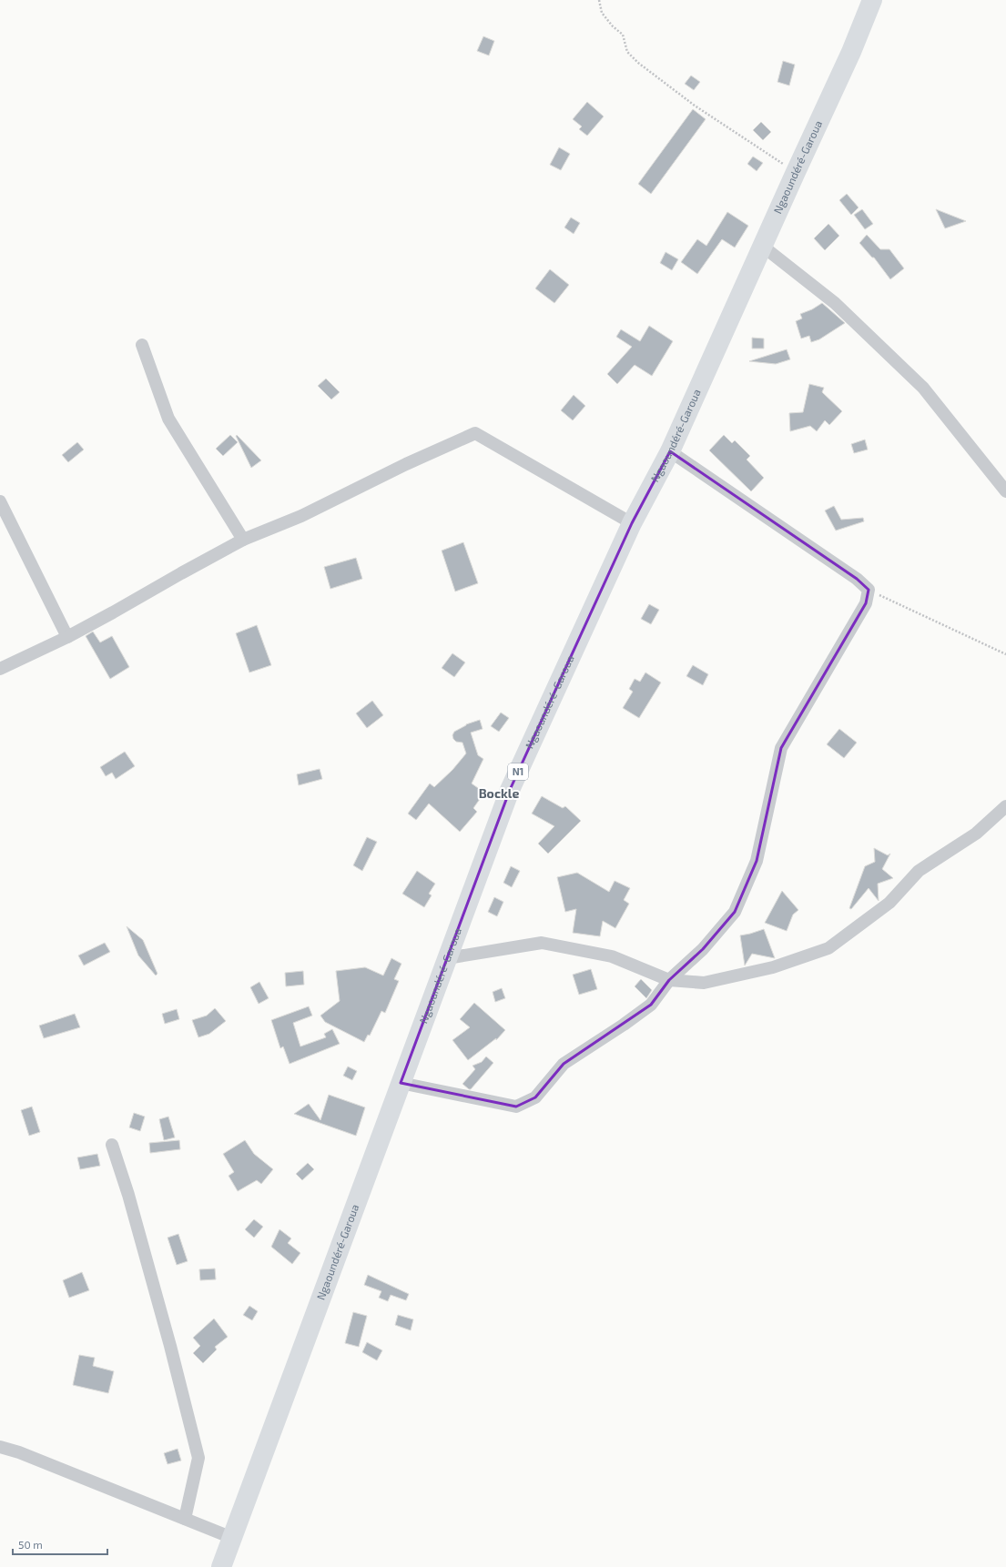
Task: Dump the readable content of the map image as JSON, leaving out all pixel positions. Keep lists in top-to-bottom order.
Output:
{
  "streets": {
    "highway": ["Ngaoundéré-Garoua", "N1"]
  },
  "districts": ["Bockle"],
  "scale_bar": "50 m"
}
